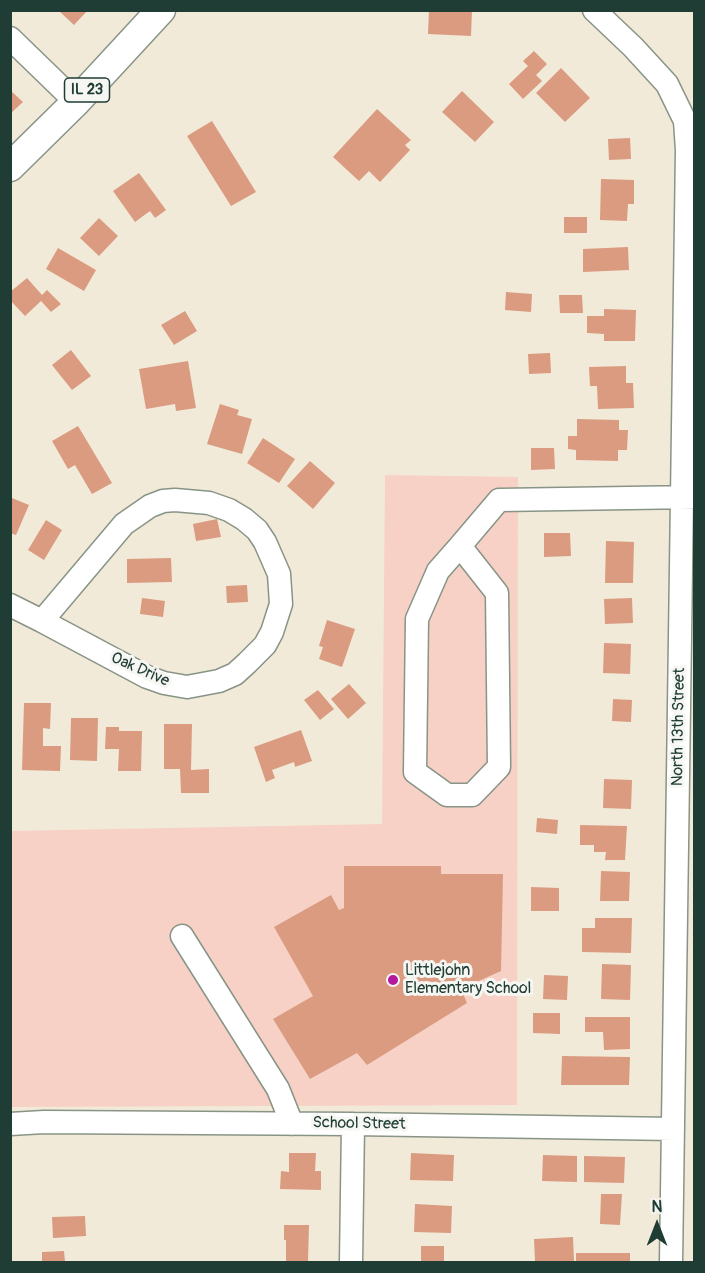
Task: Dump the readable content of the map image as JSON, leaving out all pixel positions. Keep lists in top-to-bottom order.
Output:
{
  "streets": {
    "main road": ["IL 23"],
    "street": ["Oak Drive", "North 13th Street", "School Street"]
  },
  "crossings": [
    ["North 13th Street", "School Street"]
  ],
  "places": ["Littlejohn Elementary School"],
  "north": "top"
}
